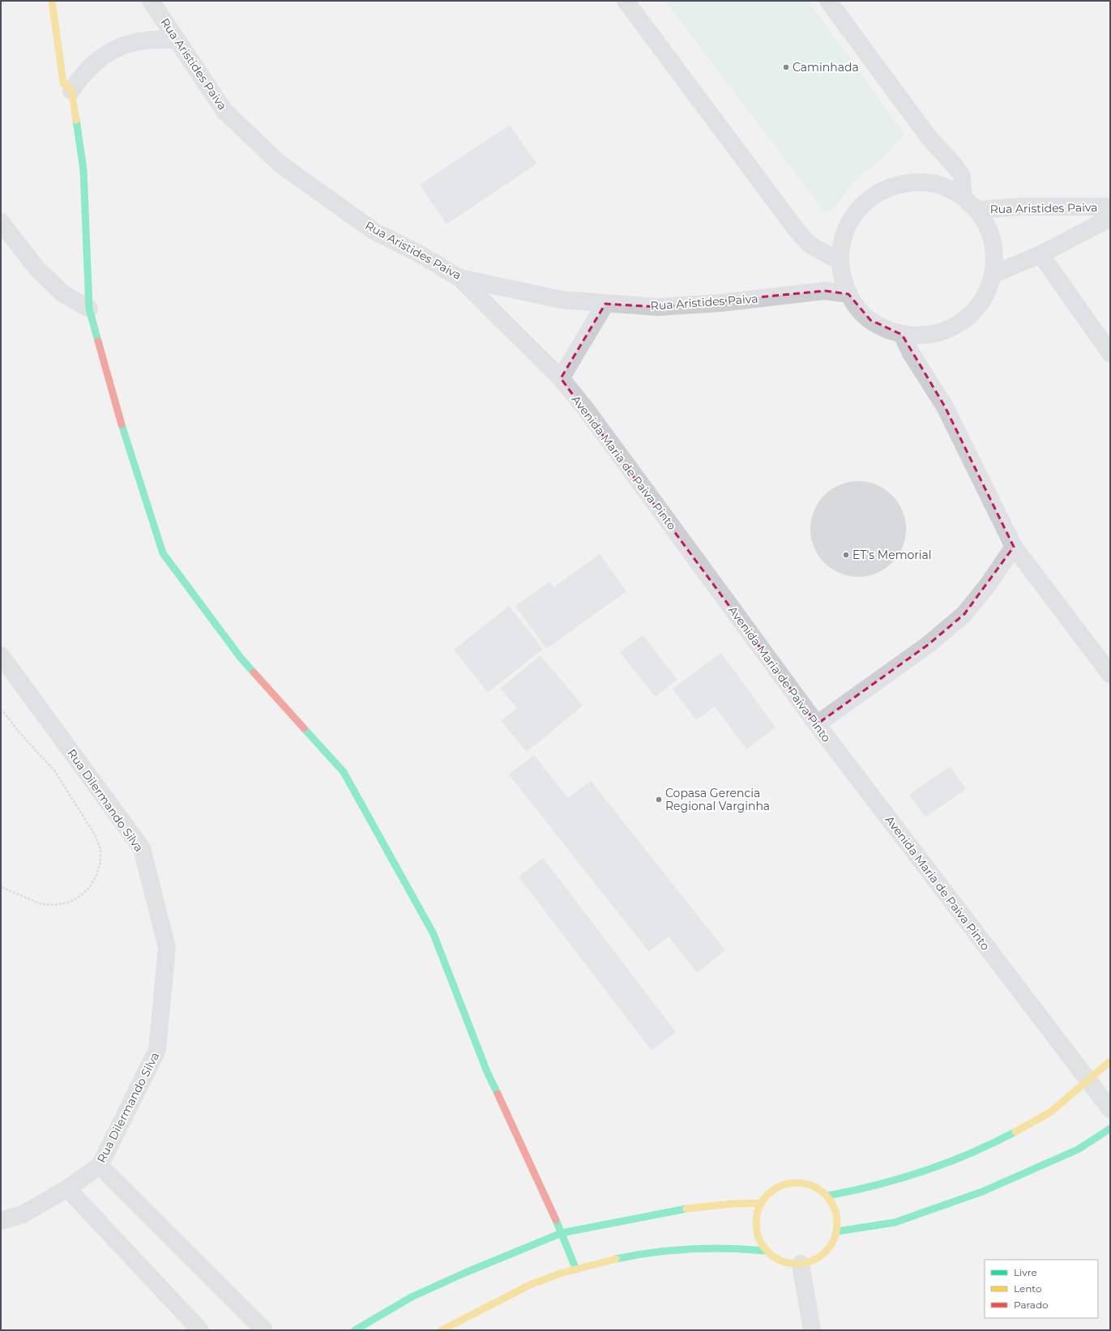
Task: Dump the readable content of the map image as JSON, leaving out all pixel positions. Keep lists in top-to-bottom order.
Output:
{
  "streets": {
    "street": ["Rua Aristides Paiva", "Avenida Maria de Paiva Pinto", "Rua Dilermando Silva"]
  },
  "crossings": [
    ["Rua Aristides Paiva", "Avenida Maria de Paiva Pinto"]
  ],
  "places": ["Caminhada", "ET's Memorial", "Copasa Gerencia Regional Varginha"],
  "legend": ["Livre", "Lento", "Parado"]
}
